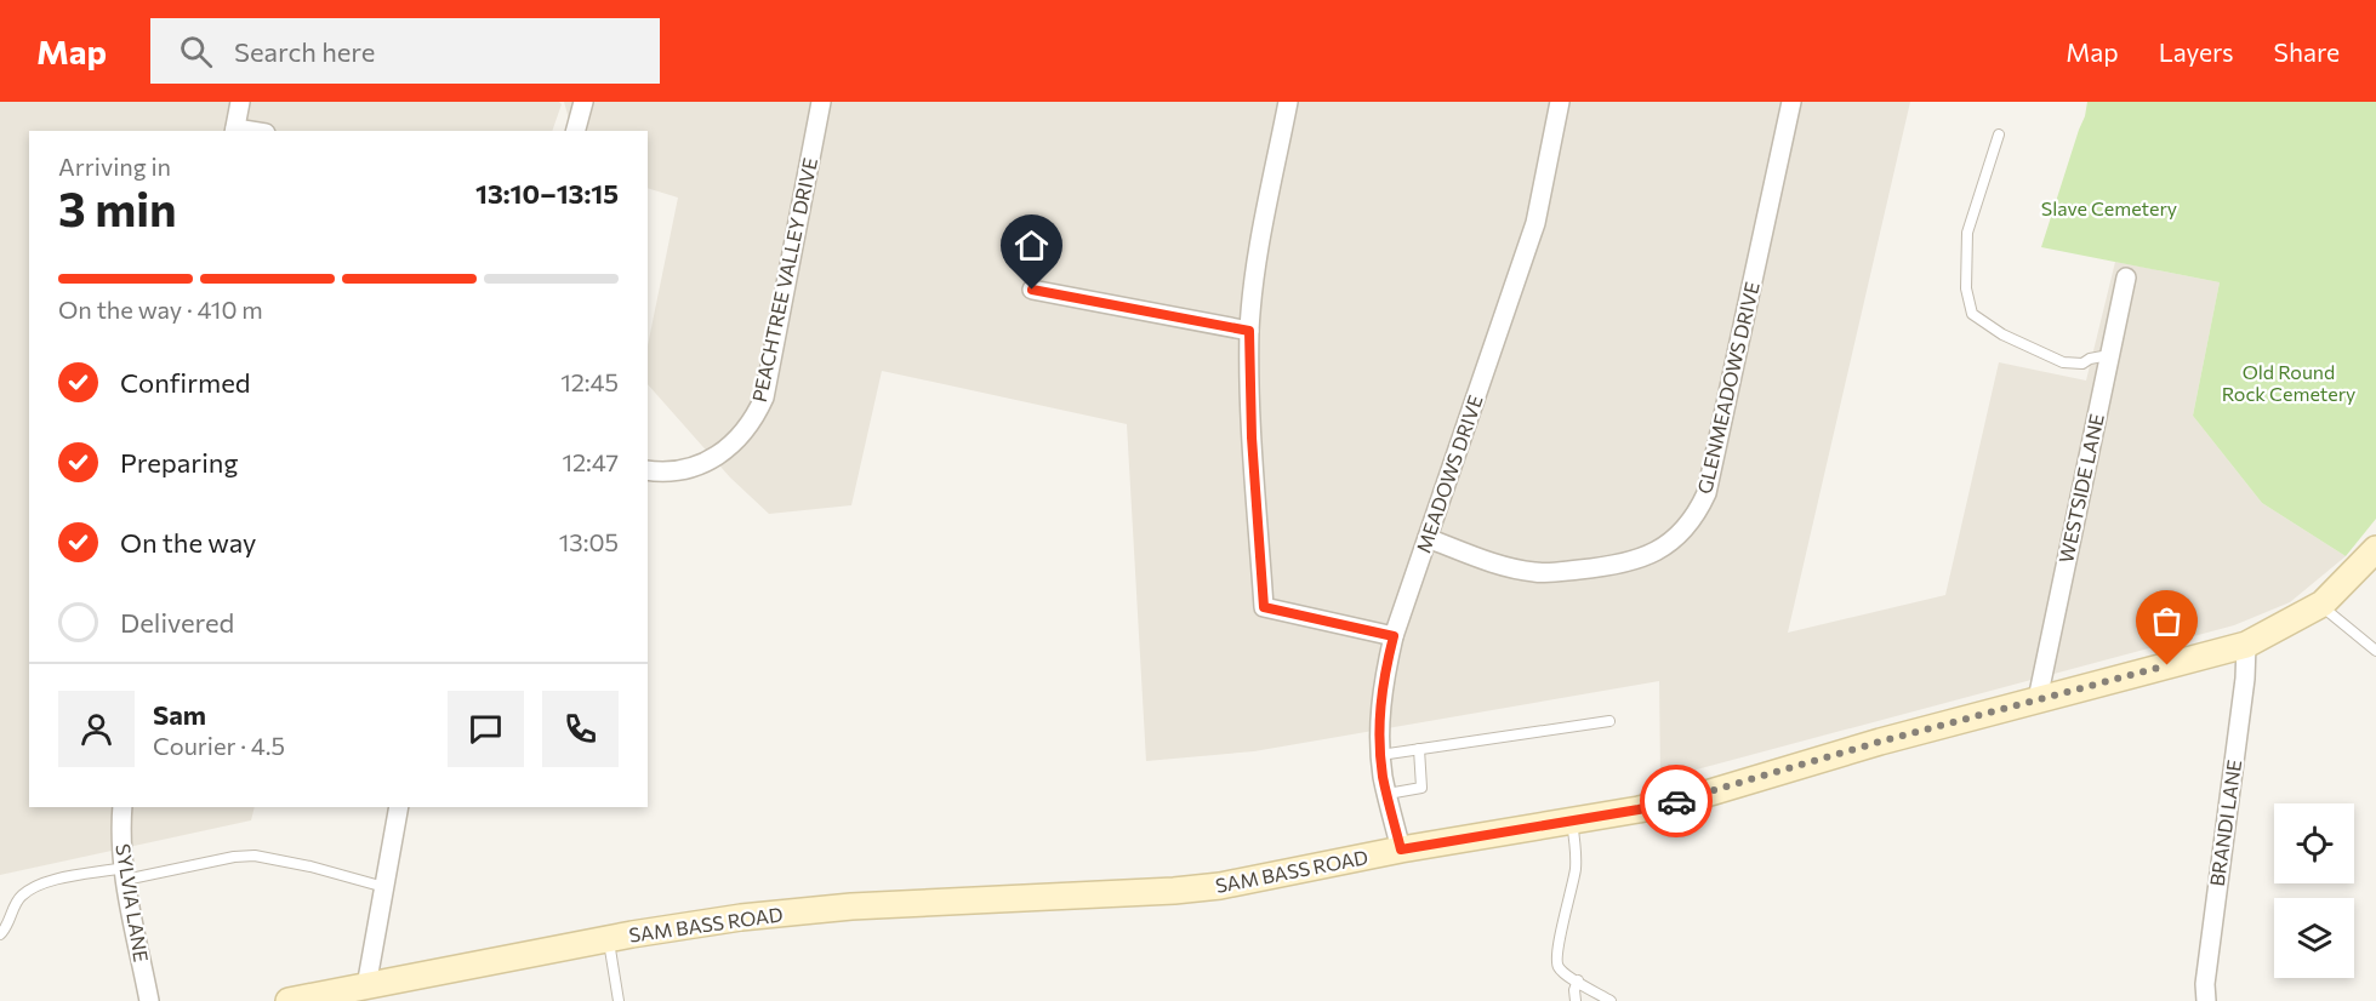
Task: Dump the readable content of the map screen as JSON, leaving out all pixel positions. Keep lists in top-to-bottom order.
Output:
{
  "streets": {
    "main road": ["SAM BASS ROAD"],
    "street": [
      "PEACHTREE VALLEY DRIVE",
      "GLENMEADOWS DRIVE",
      "MEADOWS DRIVE",
      "WESTSIDE LANE",
      "BRANDI LANE",
      "SYLVIA LANE"
    ]
  },
  "crossings": [
    ["GLENMEADOWS DRIVE", "MEADOWS DRIVE"],
    ["MEADOWS DRIVE", "SAM BASS ROAD"],
    ["WESTSIDE LANE", "SAM BASS ROAD"],
    ["BRANDI LANE", "SAM BASS ROAD"]
  ],
  "parks": ["Slave Cemetery", "Old Round Rock Cemetery"],
  "page": {
    "header": "Map",
    "search": "Search here",
    "nav": ["Map", "Layers", "Share"],
    "heading": ["3 min", "Arriving in", "13:10–13:15"],
    "panel": ["Sam", "Courier · 4.5"],
    "bar": "On the way · 410 m",
    "list": [
      ["Confirmed", "12:45"],
      ["Preparing", "12:47"],
      ["On the way", "13:05"],
      "Delivered"
    ]
  }
}
